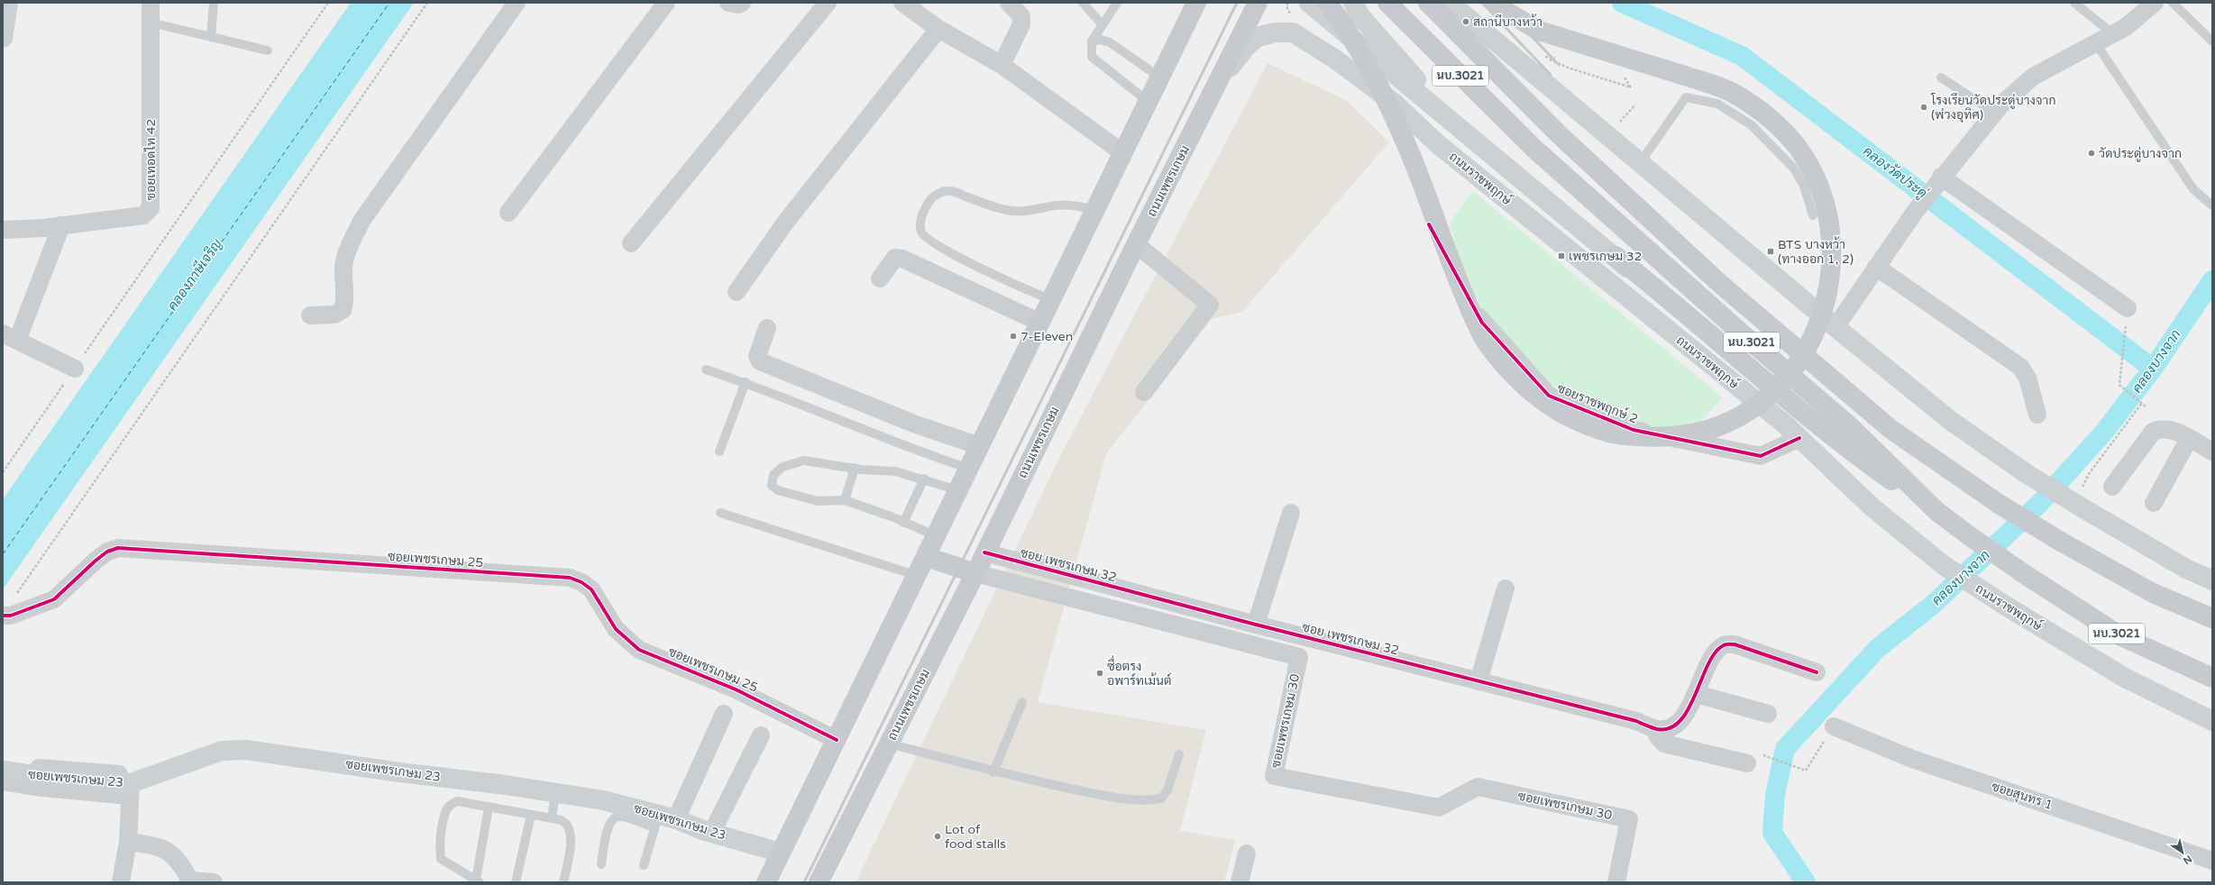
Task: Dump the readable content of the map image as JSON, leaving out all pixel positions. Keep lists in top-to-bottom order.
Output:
{
  "streets": {
    "main road": [
      "นบ.3021",
      "ถนนราชพฤกษ์",
      "ถนนเพชรเกษม",
      "ซอยเพชรเกษม 23"
    ],
    "street": [
      "ซอยเทอดไท 42",
      "ซอยราชพฤกษ์ 2",
      "ซอยเพชรเกษม 25",
      "ซอย เพชรเกษม 32",
      "ซอยเพชรเกษม 30",
      "ซอยสุนทร 1"
    ]
  },
  "crossings": [
    ["ถนนราชพฤกษ์", "ถนนเพชรเกษม"],
    ["ถนนราชพฤกษ์", "ซอยราชพฤกษ์ 2"],
    ["ถนนเพชรเกษม", "ซอย เพชรเกษม 32"],
    ["ถนนเพชรเกษม", "ซอยเพชรเกษม 30"]
  ],
  "water": ["คลองวัดประดู่", "คลองภาษีเจริญ", "คลองบางจาก"],
  "places": {
    "other": [
      "สถานีบางหว้า",
      "โรงเรียนวัดประดู่บางจาก (พ่วงอุทิศ)",
      "วัดประดู่บางจาก",
      "7-Eleven",
      "ซื่อตรง อพาร์ทเม้นต์",
      "Lot of food stalls"
    ],
    "transit": ["BTS บางหว้า (ทางออก 1, 2)", "เพชรเกษม 32"]
  },
  "north": "bottom right"
}
